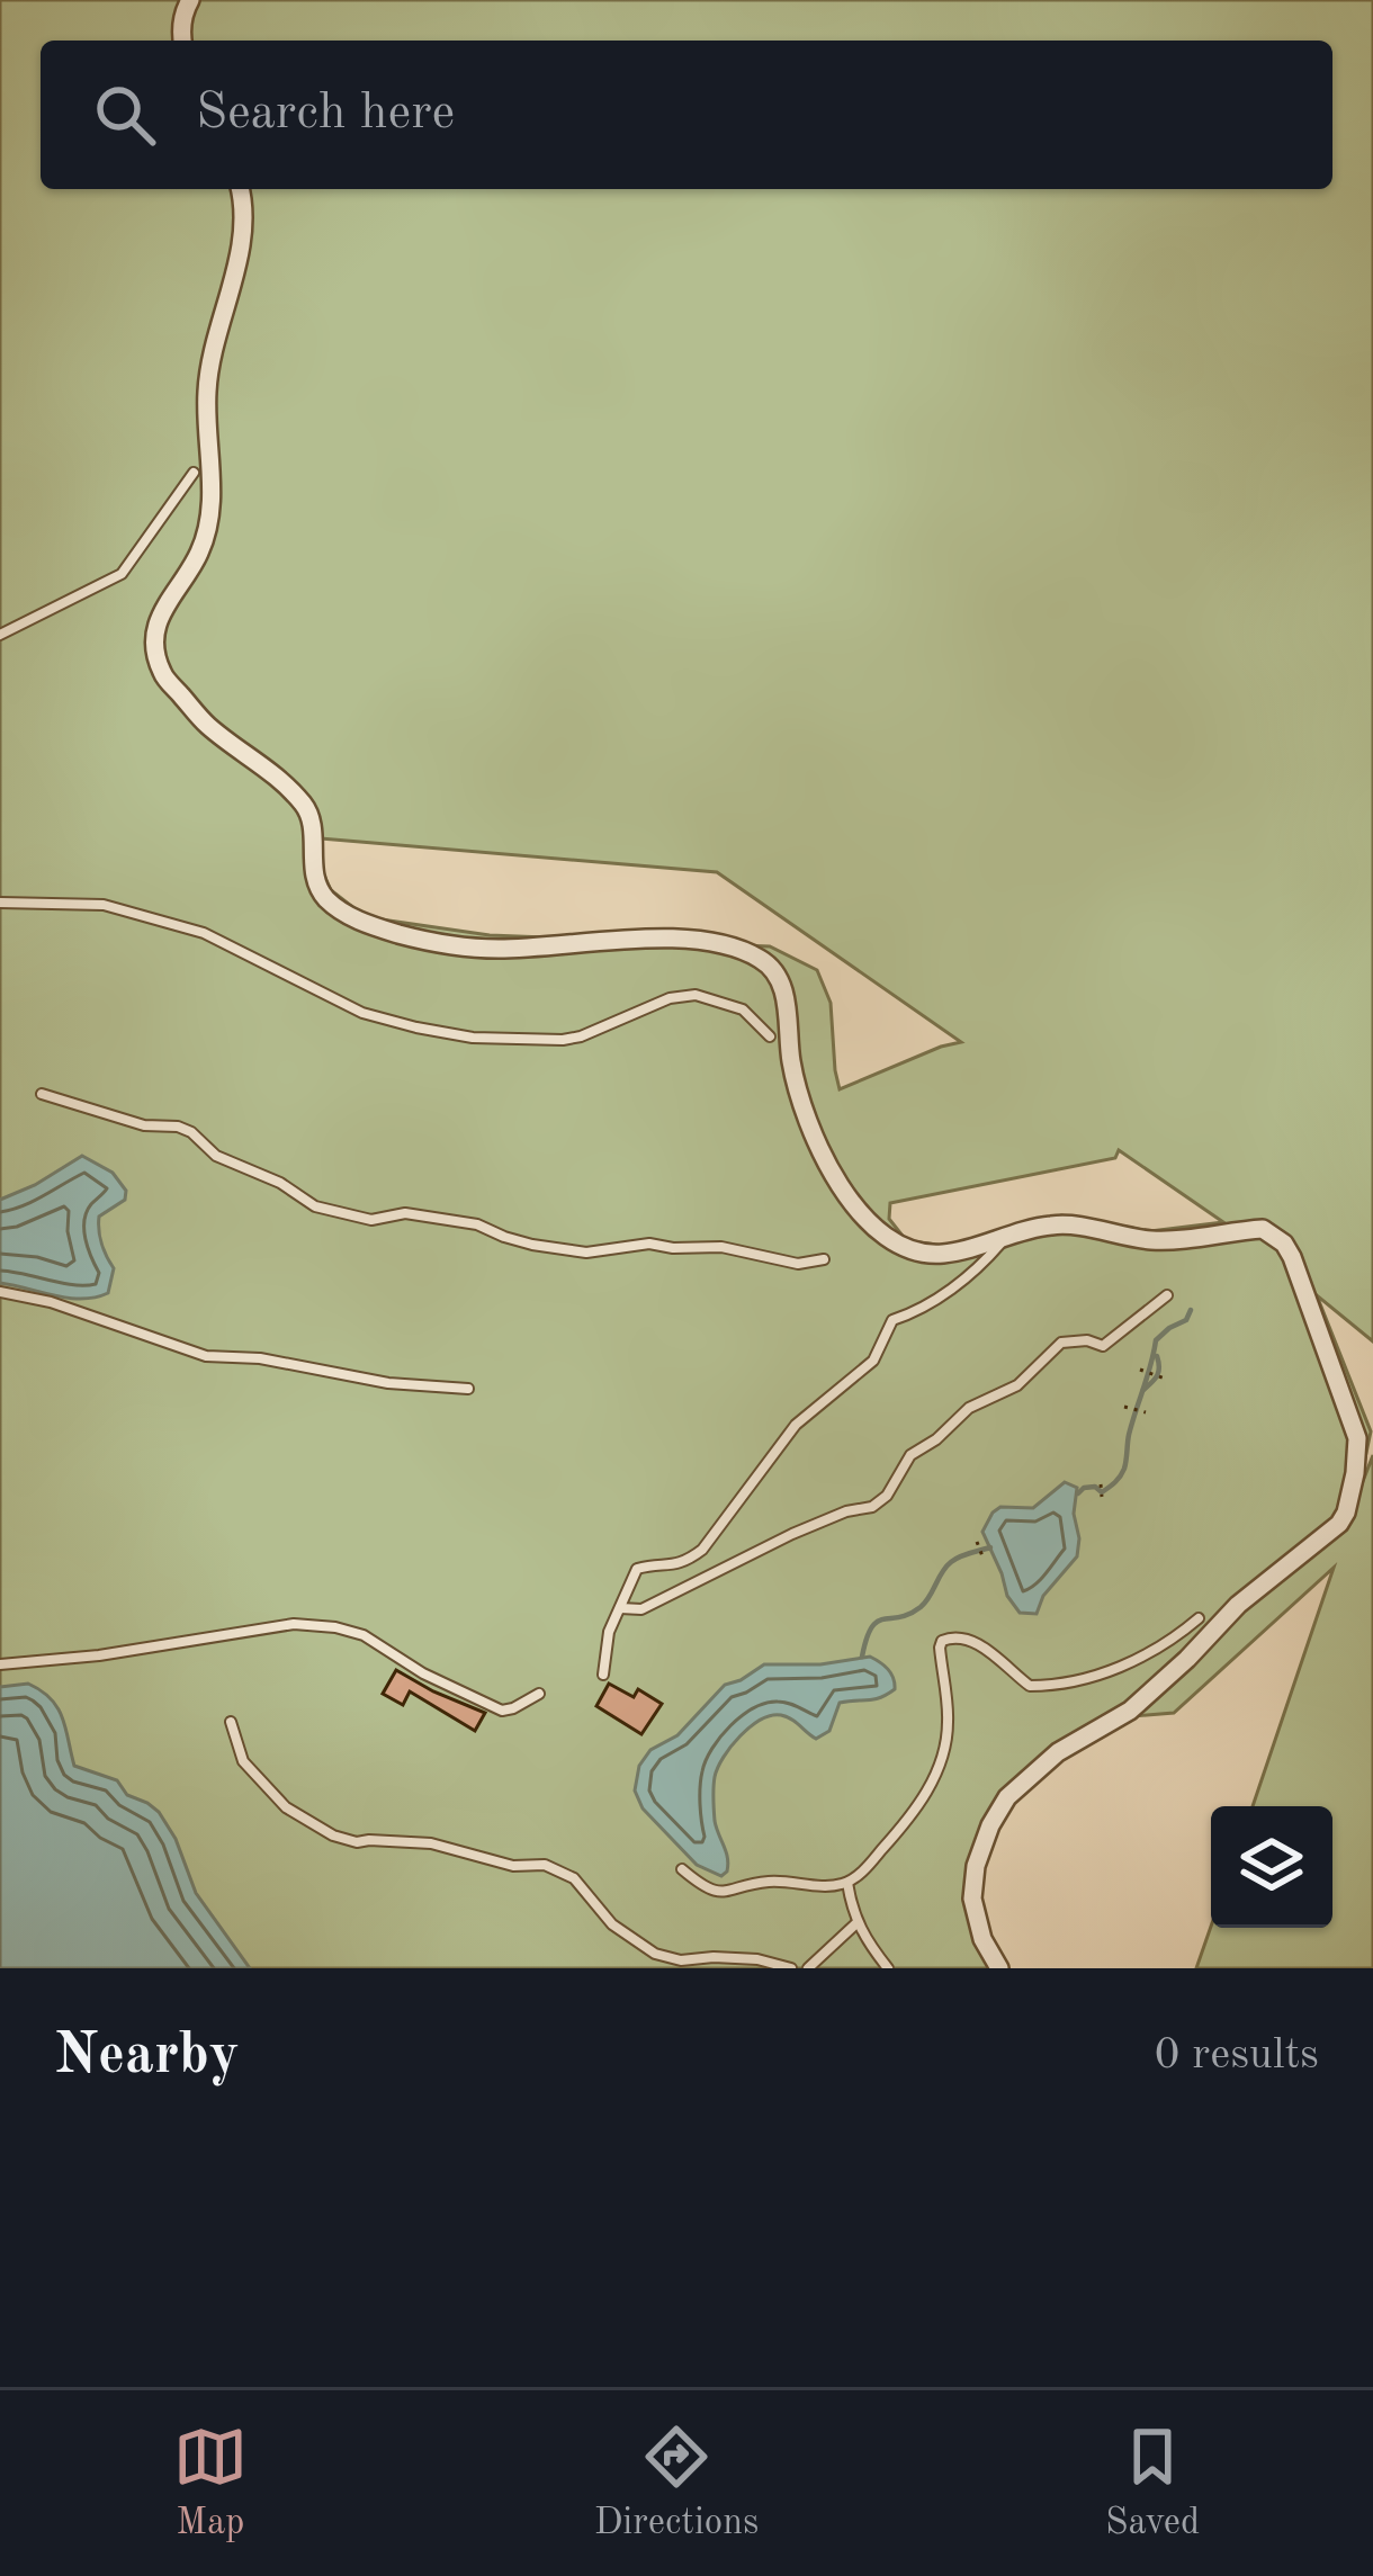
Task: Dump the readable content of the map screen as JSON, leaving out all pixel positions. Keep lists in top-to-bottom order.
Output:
{
  "page": {
    "search": "Search here",
    "heading": ["Nearby", "0 results"],
    "nav": ["Map", "Directions", "Saved"]
  }
}
